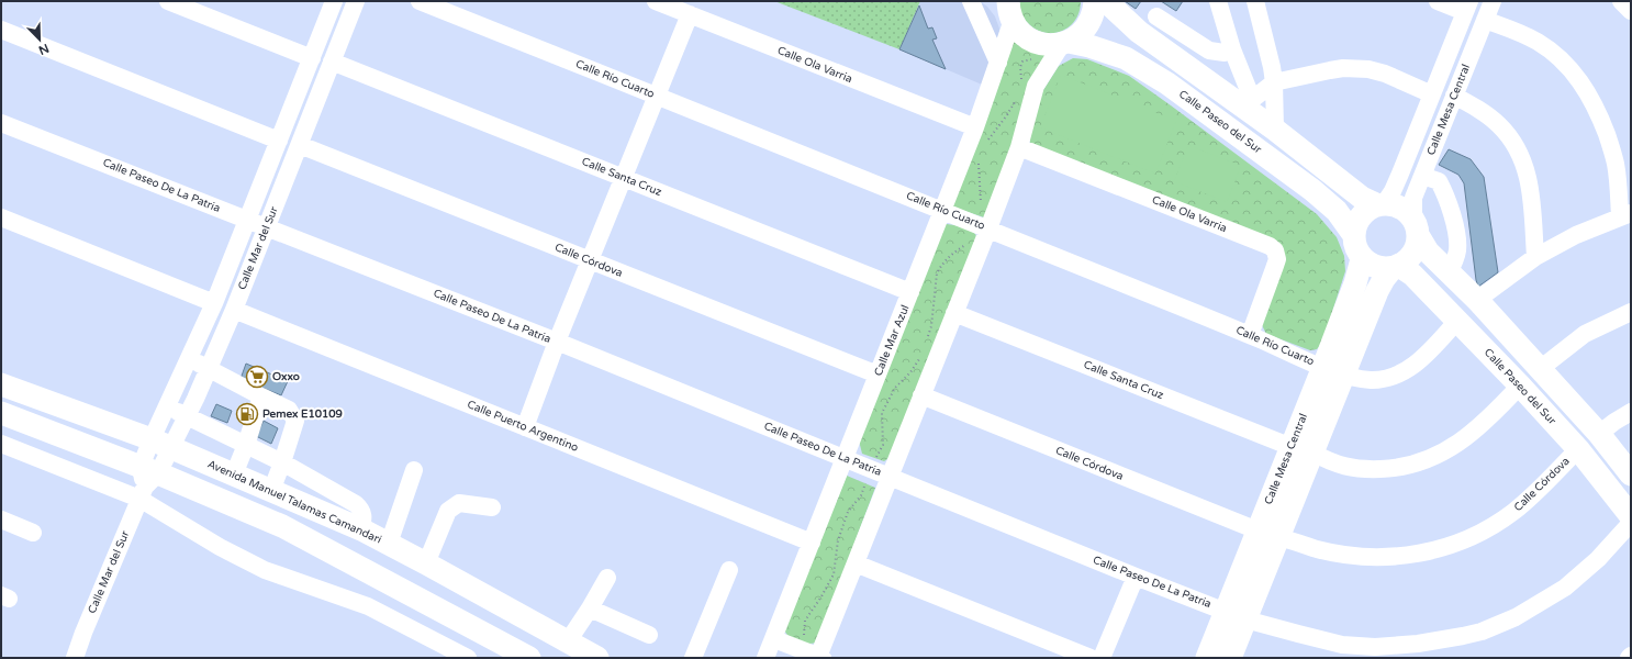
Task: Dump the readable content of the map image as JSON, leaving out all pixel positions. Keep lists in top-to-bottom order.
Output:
{
  "streets": {
    "main road": ["Calle Mesa Central", "Calle Paseo del Sur", "Avenida Manuel Talamas Camandari"],
    "street": [
      "Calle Ola Varria",
      "Calle Río Cuarto",
      "Calle Santa Cruz",
      "Calle Paseo De La Patria",
      "Calle Mar del Sur",
      "Calle Córdova",
      "Calle Mar Azul",
      "Calle Puerto Argentino"
    ]
  },
  "crossings": [
    ["Calle Ola Varria", "Calle Río Cuarto"],
    ["Calle Ola Varria", "Calle Mar Azul"],
    ["Calle Río Cuarto", "Calle Mesa Central"],
    ["Calle Río Cuarto", "Calle Paseo del Sur"],
    ["Calle Río Cuarto", "Calle Mar Azul"],
    ["Calle Mesa Central", "Calle Paseo del Sur"],
    ["Calle Mesa Central", "Calle Santa Cruz"],
    ["Calle Mesa Central", "Calle Paseo De La Patria"],
    ["Calle Mesa Central", "Calle Córdova"],
    ["Calle Paseo del Sur", "Calle Santa Cruz"],
    ["Calle Paseo del Sur", "Calle Córdova"],
    ["Calle Paseo del Sur", "Calle Mar Azul"],
    ["Calle Santa Cruz", "Calle Mar del Sur"],
    ["Calle Santa Cruz", "Calle Mar Azul"],
    ["Calle Paseo De La Patria", "Calle Mar del Sur"],
    ["Calle Paseo De La Patria", "Calle Mar Azul"],
    ["Calle Mar del Sur", "Calle Córdova"],
    ["Calle Mar del Sur", "Calle Puerto Argentino"],
    ["Calle Mar del Sur", "Avenida Manuel Talamas Camandari"],
    ["Calle Córdova", "Calle Mar Azul"],
    ["Calle Mar Azul", "Calle Puerto Argentino"]
  ],
  "places": {
    "supermarket": ["Oxxo"],
    "fuel station": ["Pemex E10109"]
  },
  "north": "bottom right"
}
